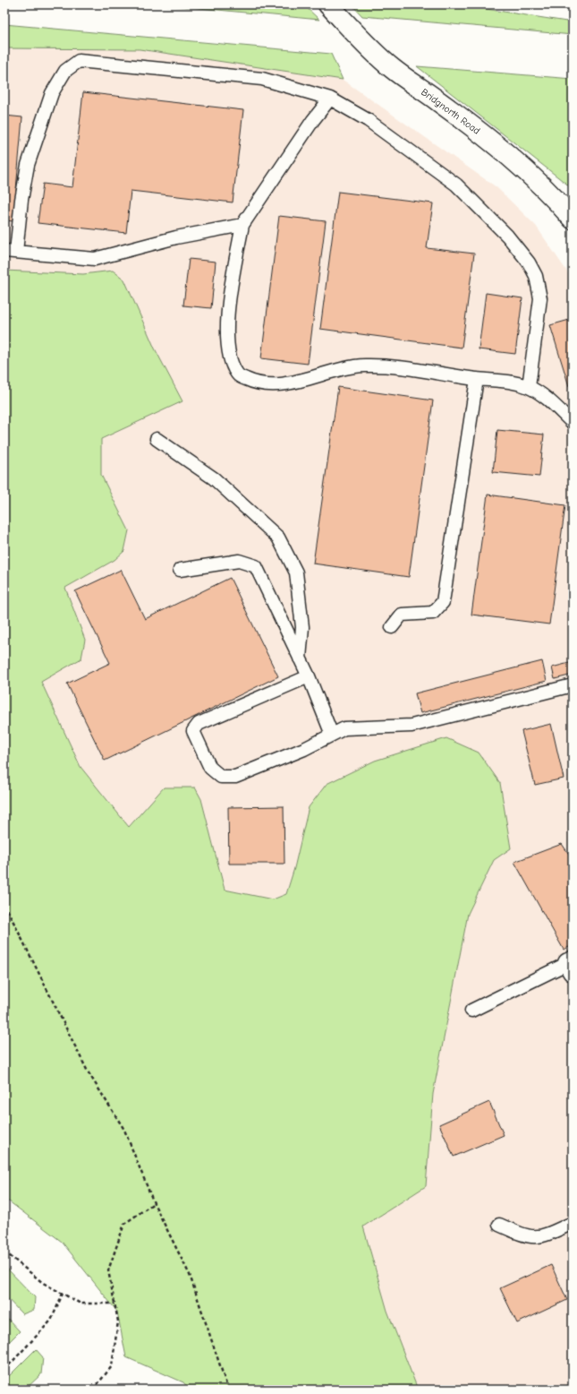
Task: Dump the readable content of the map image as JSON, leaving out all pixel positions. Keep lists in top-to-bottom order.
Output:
{
  "streets": {
    "street": ["Bridgnorth Road"]
  }
}
